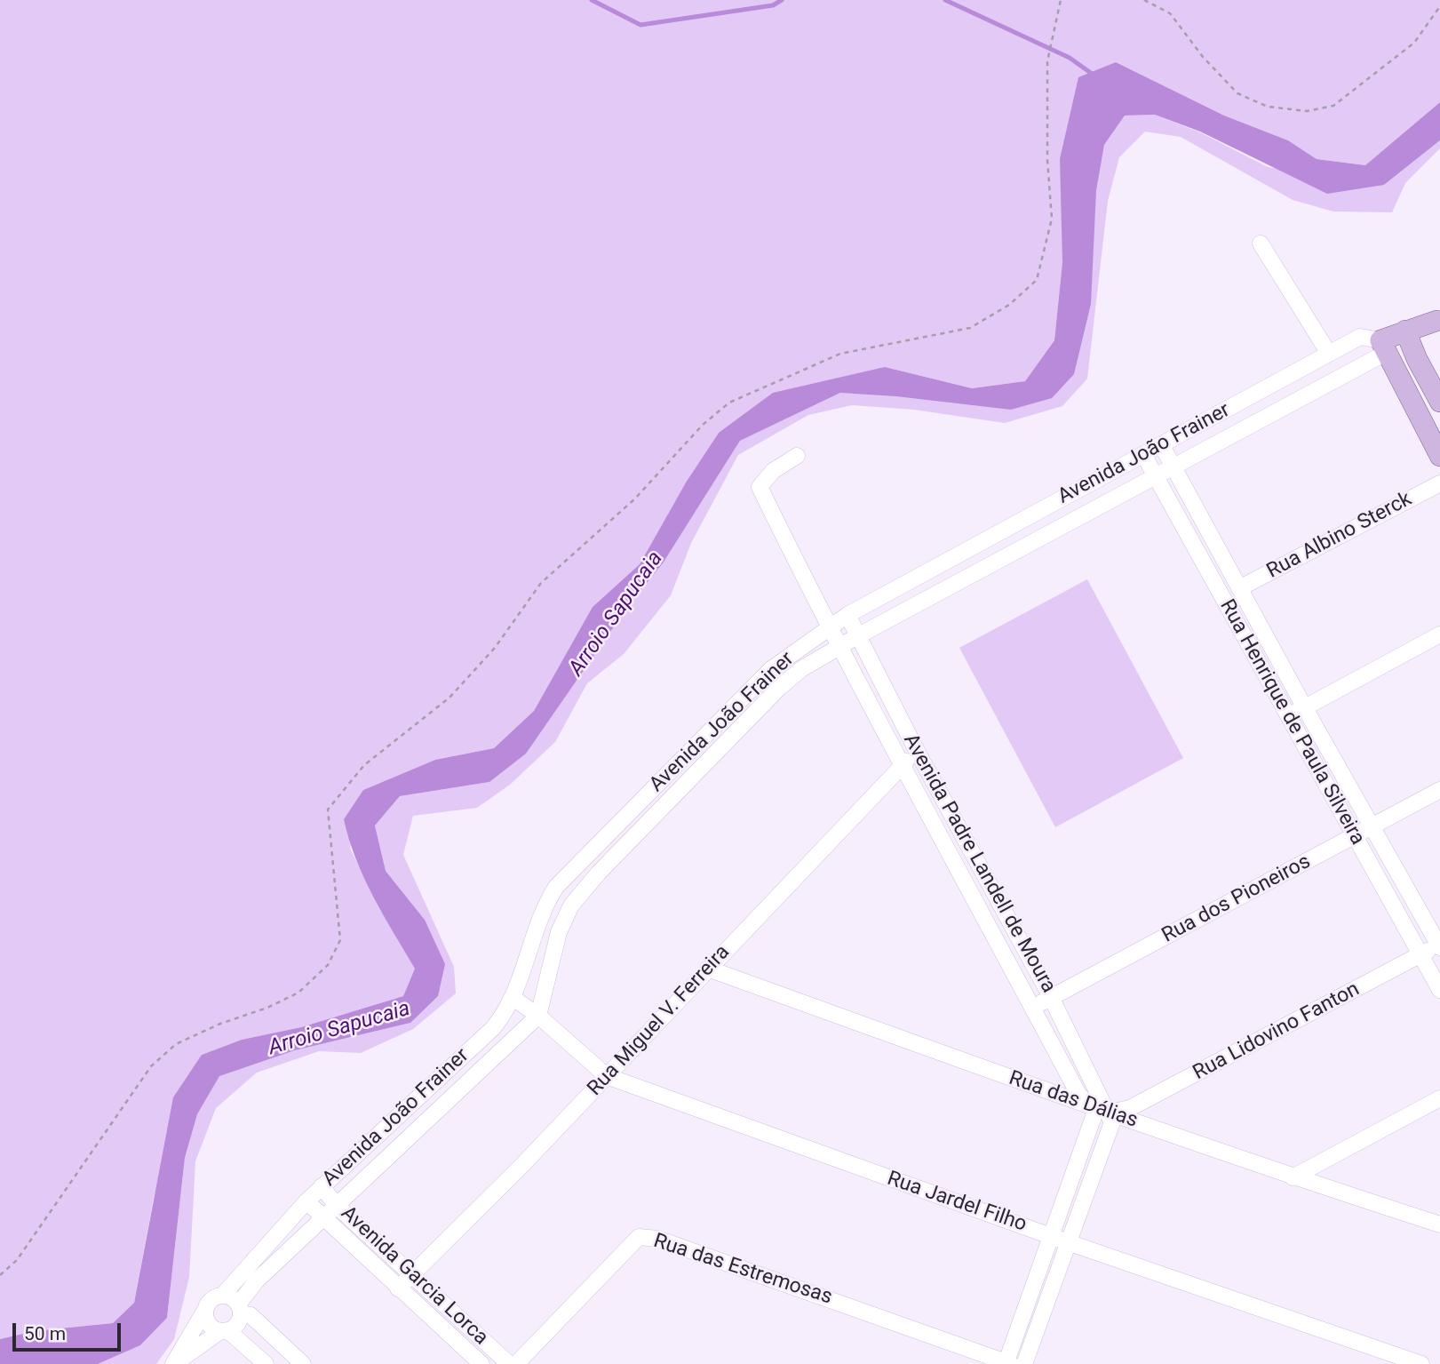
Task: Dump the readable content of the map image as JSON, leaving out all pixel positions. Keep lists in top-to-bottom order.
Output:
{
  "streets": {
    "street": [
      "Avenida João Frainer",
      "Rua Albino Sterck",
      "Rua Henrique de Paula Silveira",
      "Avenida Padre Landell de Moura",
      "Rua dos Pioneiros",
      "Rua Miguel V. Ferreira",
      "Rua Lidovino Fanton",
      "Rua das Dálias",
      "Rua Jardel Filho",
      "Rua das Estremosas",
      "Avenida Garcia Lorca"
    ]
  },
  "crossings": [
    ["Avenida João Frainer", "Rua Henrique de Paula Silveira"],
    ["Avenida João Frainer", "Avenida Padre Landell de Moura"],
    ["Avenida João Frainer", "Rua Jardel Filho"],
    ["Avenida João Frainer", "Avenida Garcia Lorca"],
    ["Rua Albino Sterck", "Rua Henrique de Paula Silveira"],
    ["Rua Henrique de Paula Silveira", "Rua dos Pioneiros"],
    ["Rua Henrique de Paula Silveira", "Rua Lidovino Fanton"],
    ["Avenida Padre Landell de Moura", "Rua dos Pioneiros"],
    ["Avenida Padre Landell de Moura", "Rua Miguel V. Ferreira"],
    ["Avenida Padre Landell de Moura", "Rua Lidovino Fanton"],
    ["Avenida Padre Landell de Moura", "Rua das Dálias"],
    ["Rua Miguel V. Ferreira", "Rua das Dálias"],
    ["Rua Miguel V. Ferreira", "Rua Jardel Filho"],
    ["Rua Miguel V. Ferreira", "Avenida Garcia Lorca"],
    ["Rua Lidovino Fanton", "Rua das Dálias"]
  ],
  "water": ["Arroio Sapucaia"],
  "scale_bar": "50 m"
}
